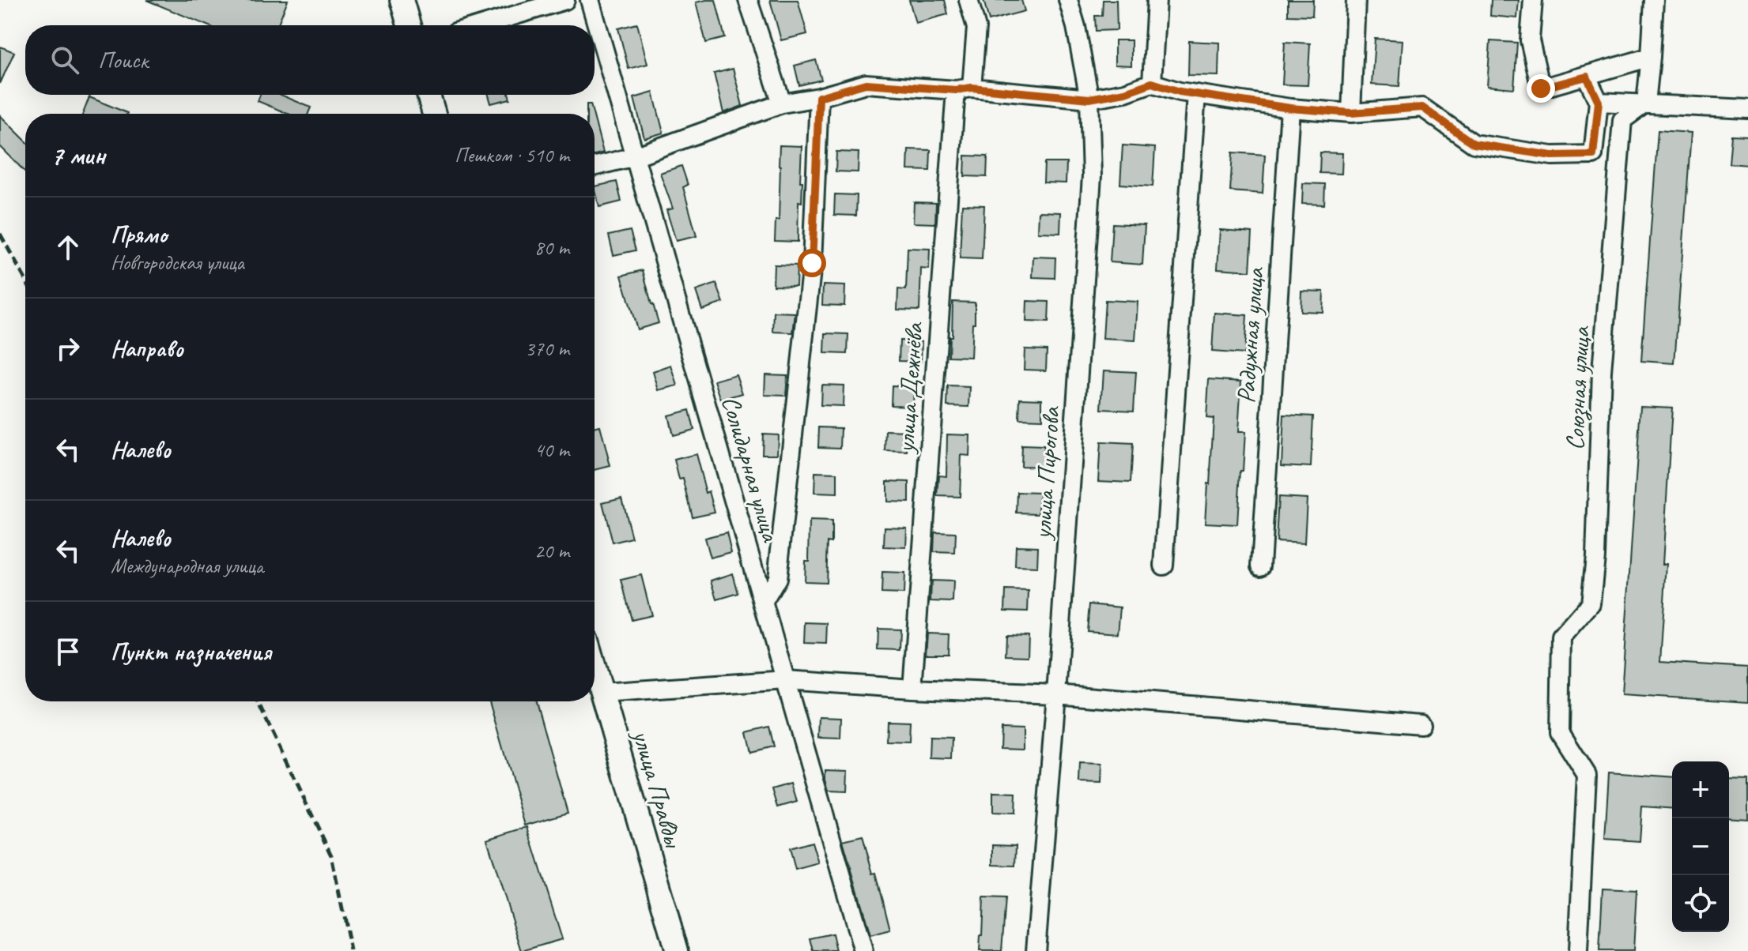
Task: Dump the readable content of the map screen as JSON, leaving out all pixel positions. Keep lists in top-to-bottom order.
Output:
{
  "streets": {
    "main road": ["улица Правды"],
    "street": [
      "Радужная улица",
      "улица Дежнёва",
      "Союзная улица",
      "Солидарная улица",
      "улица Пирогова"
    ]
  },
  "page": {
    "search": "Поиск",
    "heading": ["7 мин", "Пешком · 510 m"],
    "list": [
      ["Прямо", "Новгородская улица", "80 m"],
      ["Направо", "370 m"],
      ["Налево", "40 m"],
      ["Налево", "Международная улица", "20 m"],
      "Пункт назначения"
    ],
    "map_buttons": ["+", "−"]
  }
}
